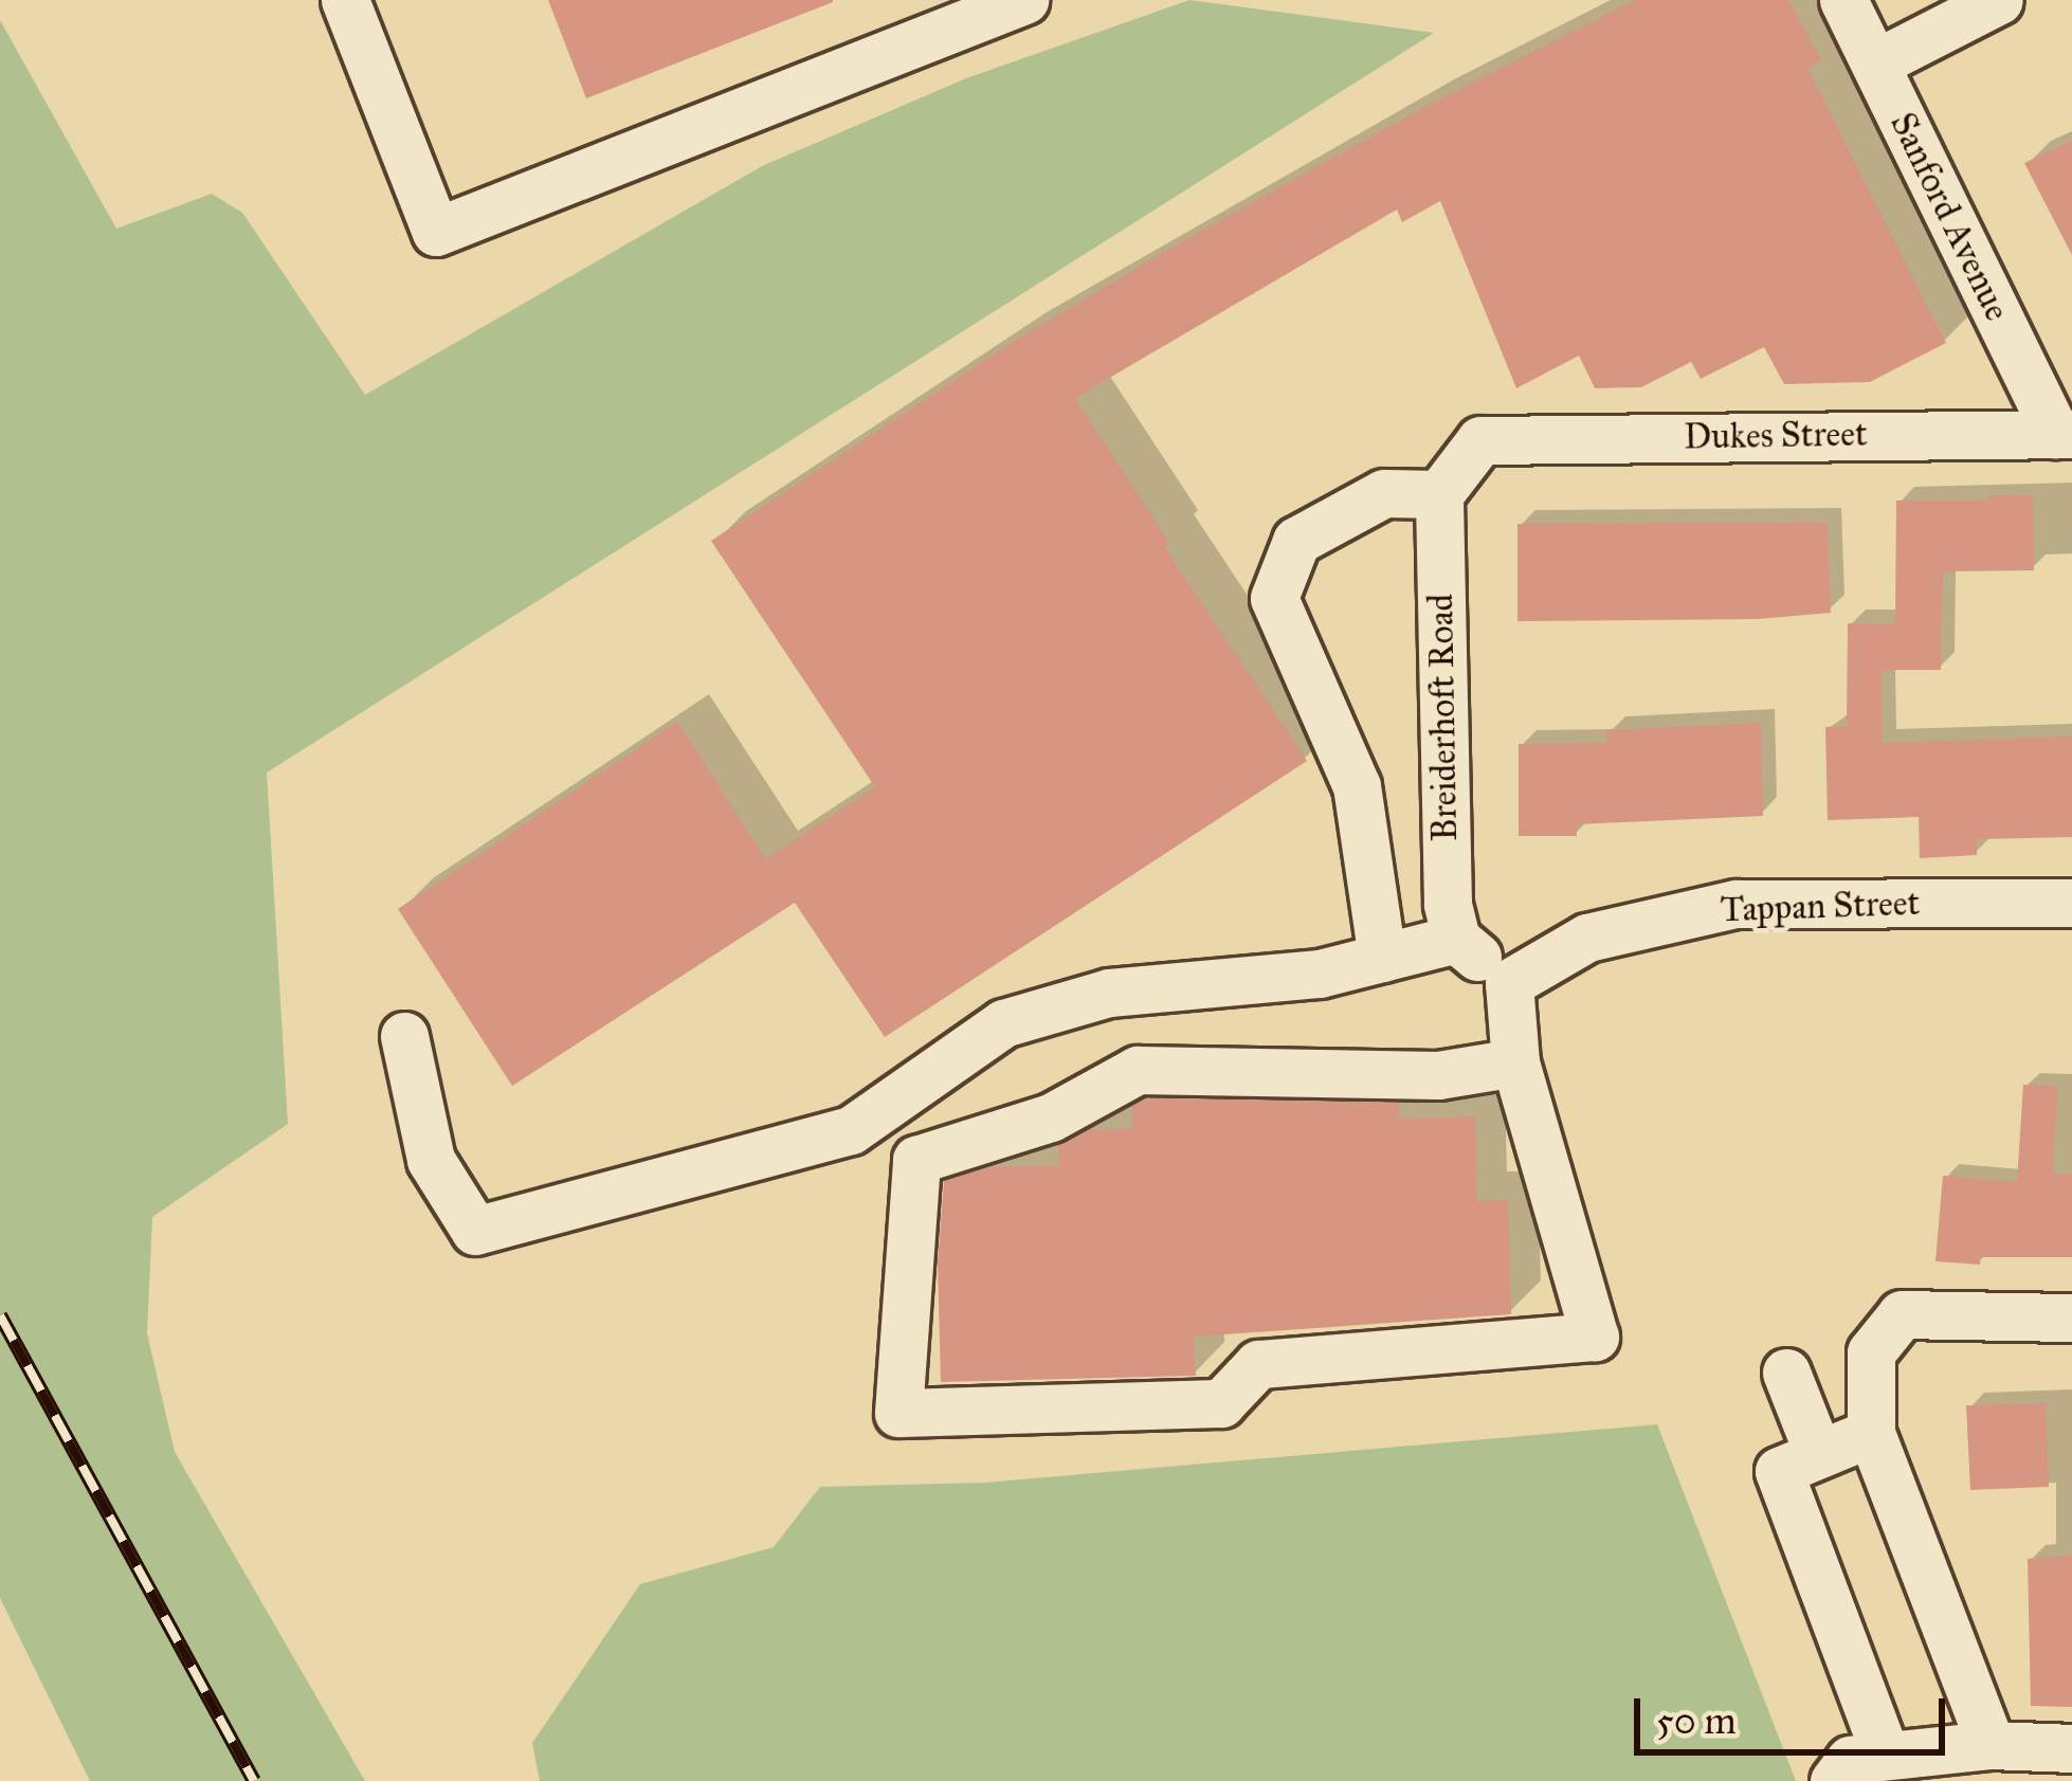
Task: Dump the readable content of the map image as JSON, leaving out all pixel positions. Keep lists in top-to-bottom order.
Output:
{
  "streets": {
    "street": [
      "Sanford Avenue",
      "Dukes Street",
      "Breiderhoft Road",
      "Tappan Street"
    ]
  },
  "crossings": [
    ["Sanford Avenue", "Dukes Street"],
    ["Dukes Street", "Breiderhoft Road"]
  ],
  "scale_bar": "50 m"
}
